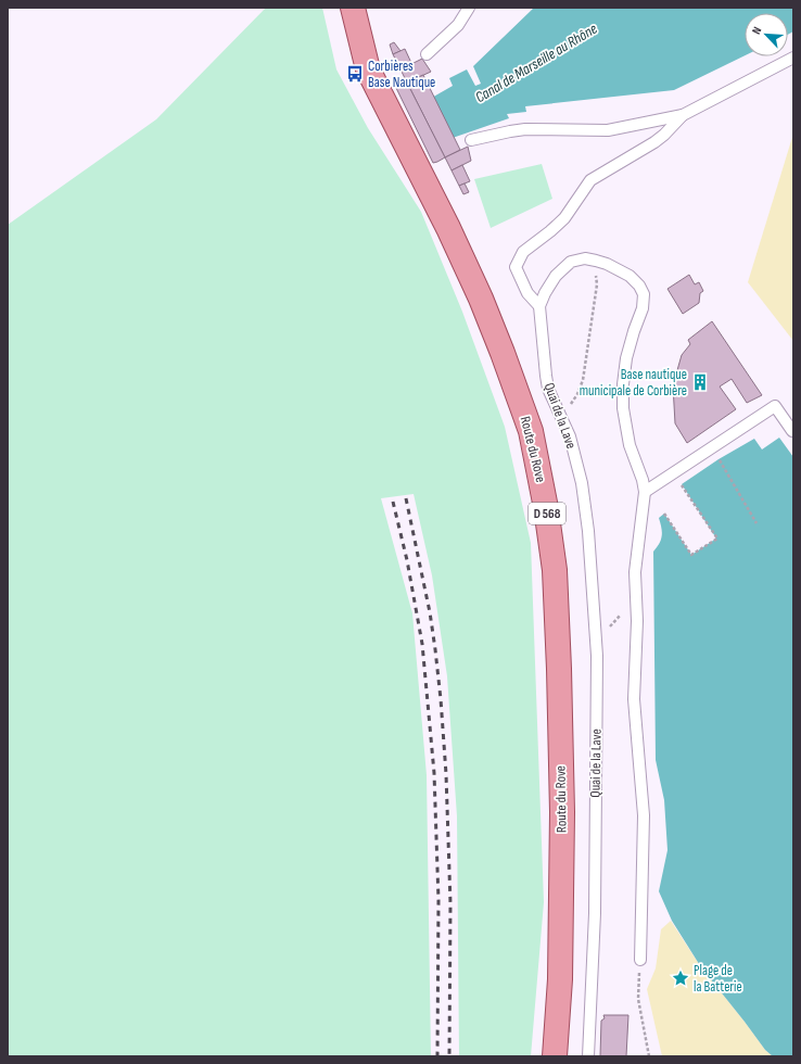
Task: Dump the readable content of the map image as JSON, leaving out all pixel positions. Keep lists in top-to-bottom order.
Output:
{
  "streets": {
    "main road": ["Route du Rove", "D 568"],
    "lane": ["Quai de la Lave"]
  },
  "water": ["Canal de Marseille au Rhône"],
  "places": {
    "bus stop": ["Corbières Base Nautique"],
    "building": ["Base nautique municipale de Corbière"],
    "place": ["Plage de la Batterie"]
  },
  "north": "top left"
}
